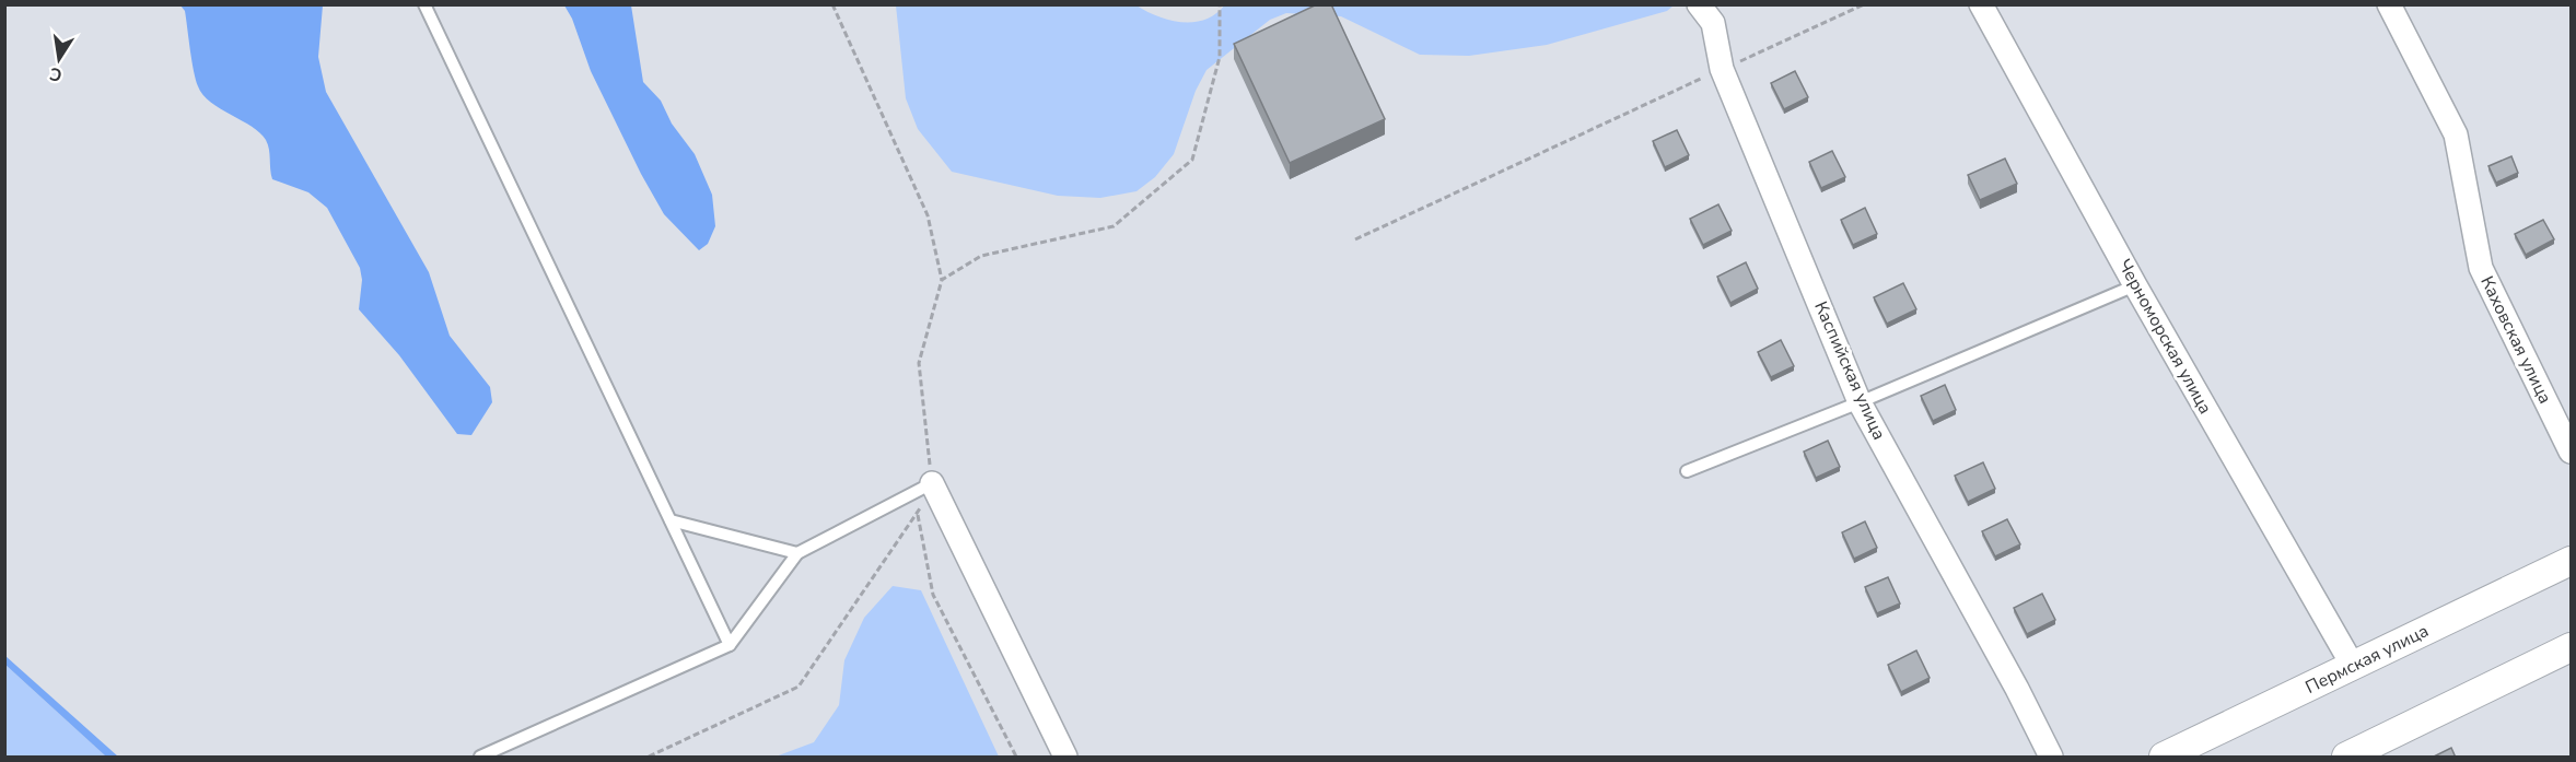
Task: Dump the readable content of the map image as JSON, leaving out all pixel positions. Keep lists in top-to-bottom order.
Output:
{
  "streets": {
    "street": [
      "Черноморская улица",
      "Каховская улица",
      "Каспийская улица",
      "Пермская улица"
    ]
  },
  "crossings": [
    ["Черноморская улица", "Пермская улица"]
  ],
  "north": "bottom"
}
